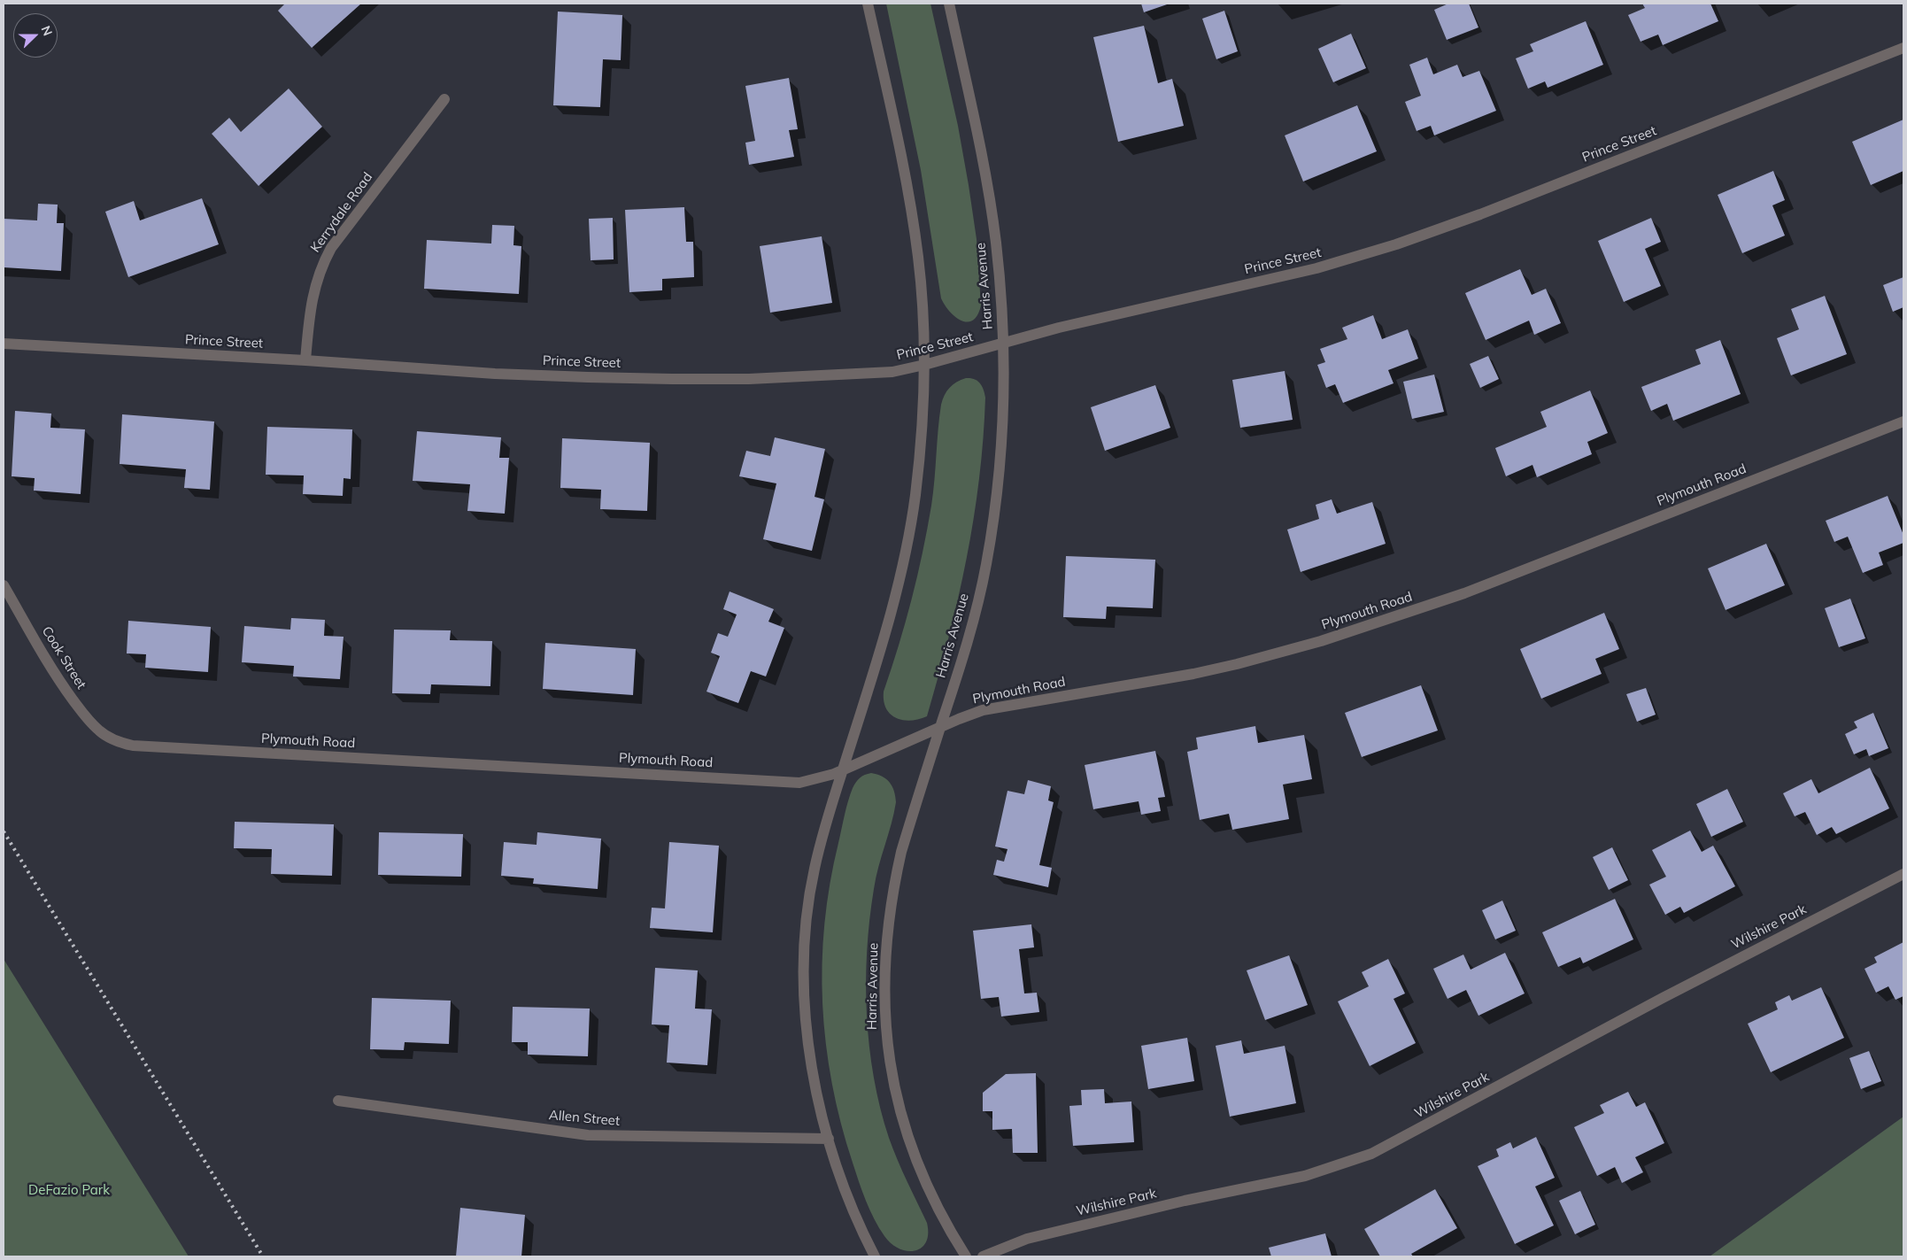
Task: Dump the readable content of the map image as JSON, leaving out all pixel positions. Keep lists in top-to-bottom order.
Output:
{
  "streets": {
    "street": [
      "Prince Street",
      "Kerrydale Road",
      "Harris Avenue",
      "Plymouth Road",
      "Cook Street",
      "Wilshire Park",
      "Allen Street"
    ]
  },
  "crossings": [
    ["Prince Street", "Kerrydale Road"],
    ["Prince Street", "Harris Avenue"],
    ["Harris Avenue", "Plymouth Road"],
    ["Plymouth Road", "Cook Street"]
  ],
  "parks": ["DeFazio Park"],
  "north": "right"
}
